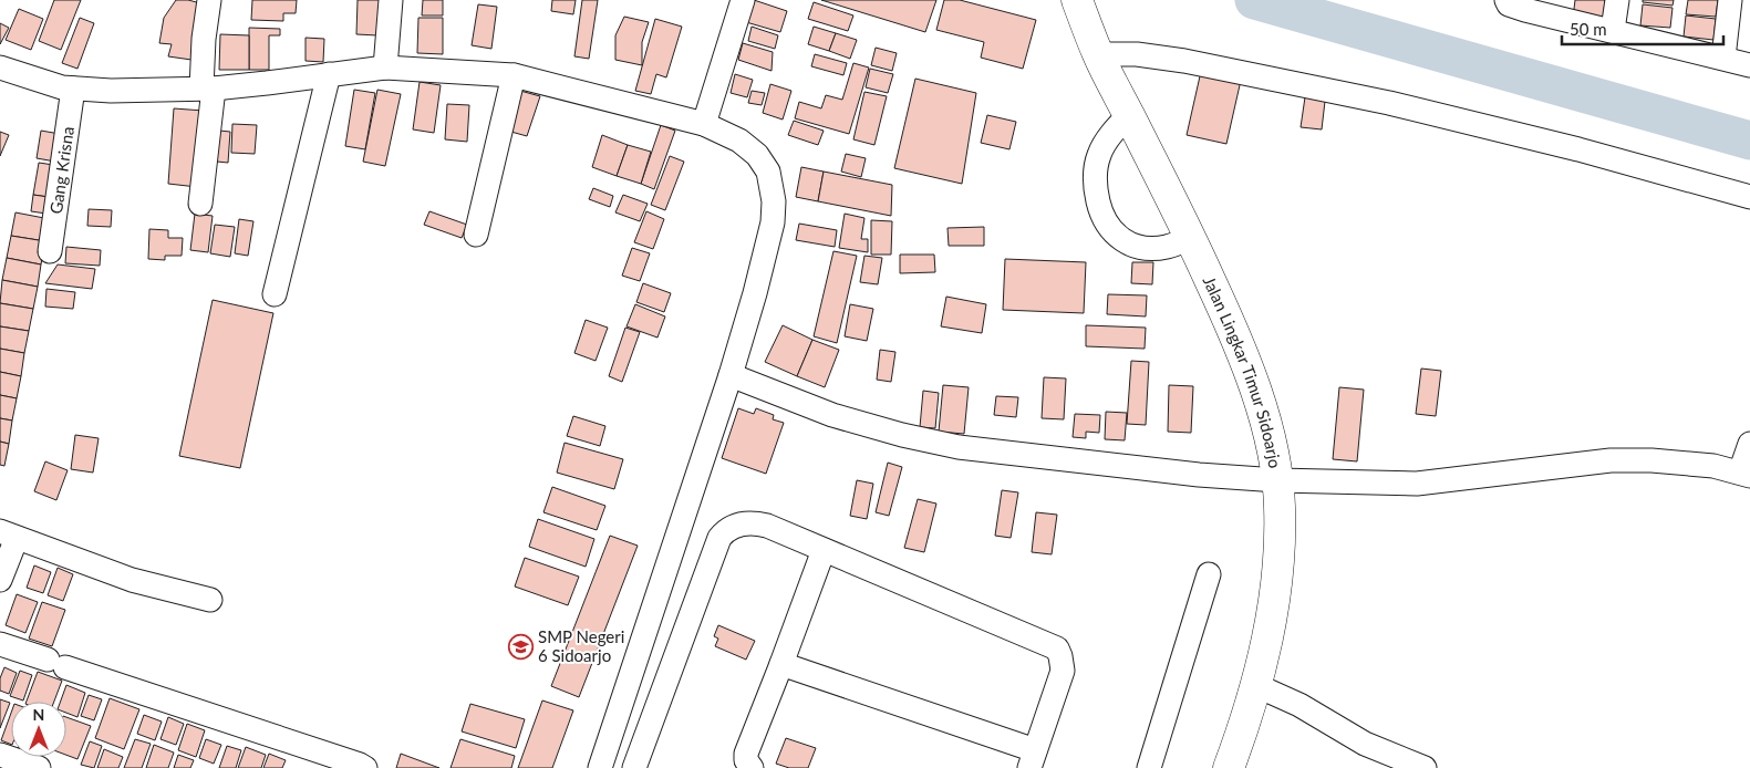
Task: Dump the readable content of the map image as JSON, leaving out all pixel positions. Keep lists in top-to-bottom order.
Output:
{
  "streets": {
    "main road": ["Jalan Lingkar Timur Sidoarjo"],
    "street": ["Gang Krisna"]
  },
  "places": {
    "school or university": ["SMP Negeri 6 Sidoarjo"]
  },
  "scale_bar": "50 m",
  "north": "top"
}
